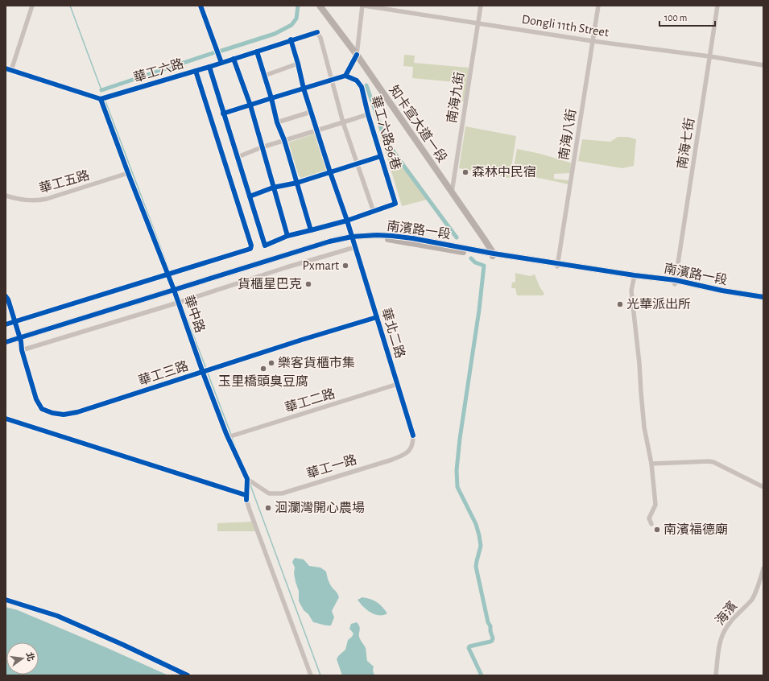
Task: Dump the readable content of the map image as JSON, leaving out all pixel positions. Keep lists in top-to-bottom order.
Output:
{
  "streets": {
    "main road": ["知卡宣大道一段", "南濱路一段"],
    "street": [
      "Dongli 11th Street",
      "華工六路",
      "南海九街",
      "華工六路96巷",
      "南海八街",
      "南海七街",
      "華工五路",
      "華中路",
      "華北二路",
      "華工三路",
      "華工二路",
      "華工一路",
      "海濱"
    ]
  },
  "crossings": [
    ["Dongli 11th Street", "南海九街"],
    ["Dongli 11th Street", "南海八街"],
    ["Dongli 11th Street", "南海七街"],
    ["華工六路", "華中路"],
    ["華工六路", "華北二路"],
    ["南海九街", "知卡宣大道一段"],
    ["知卡宣大道一段", "南濱路一段"],
    ["南海八街", "南濱路一段"],
    ["南海七街", "南濱路一段"],
    ["華工五路", "華中路"],
    ["南濱路一段", "華中路"],
    ["南濱路一段", "華北二路"],
    ["南濱路一段", "華工三路"],
    ["華中路", "華工三路"],
    ["華中路", "華工二路"],
    ["華中路", "華工一路"],
    ["華北二路", "華工三路"],
    ["華北二路", "華工二路"],
    ["華北二路", "華工一路"]
  ],
  "places": [
    "森林中民宿",
    "Pxmart",
    "貨櫃星巴克",
    "光華派出所",
    "樂客貨櫃市集",
    "玉里橋頭臭豆腐",
    "洄瀾灣開心農場",
    "南濱福德廟"
  ],
  "scale_bar": "100 m",
  "north": "right"
}
